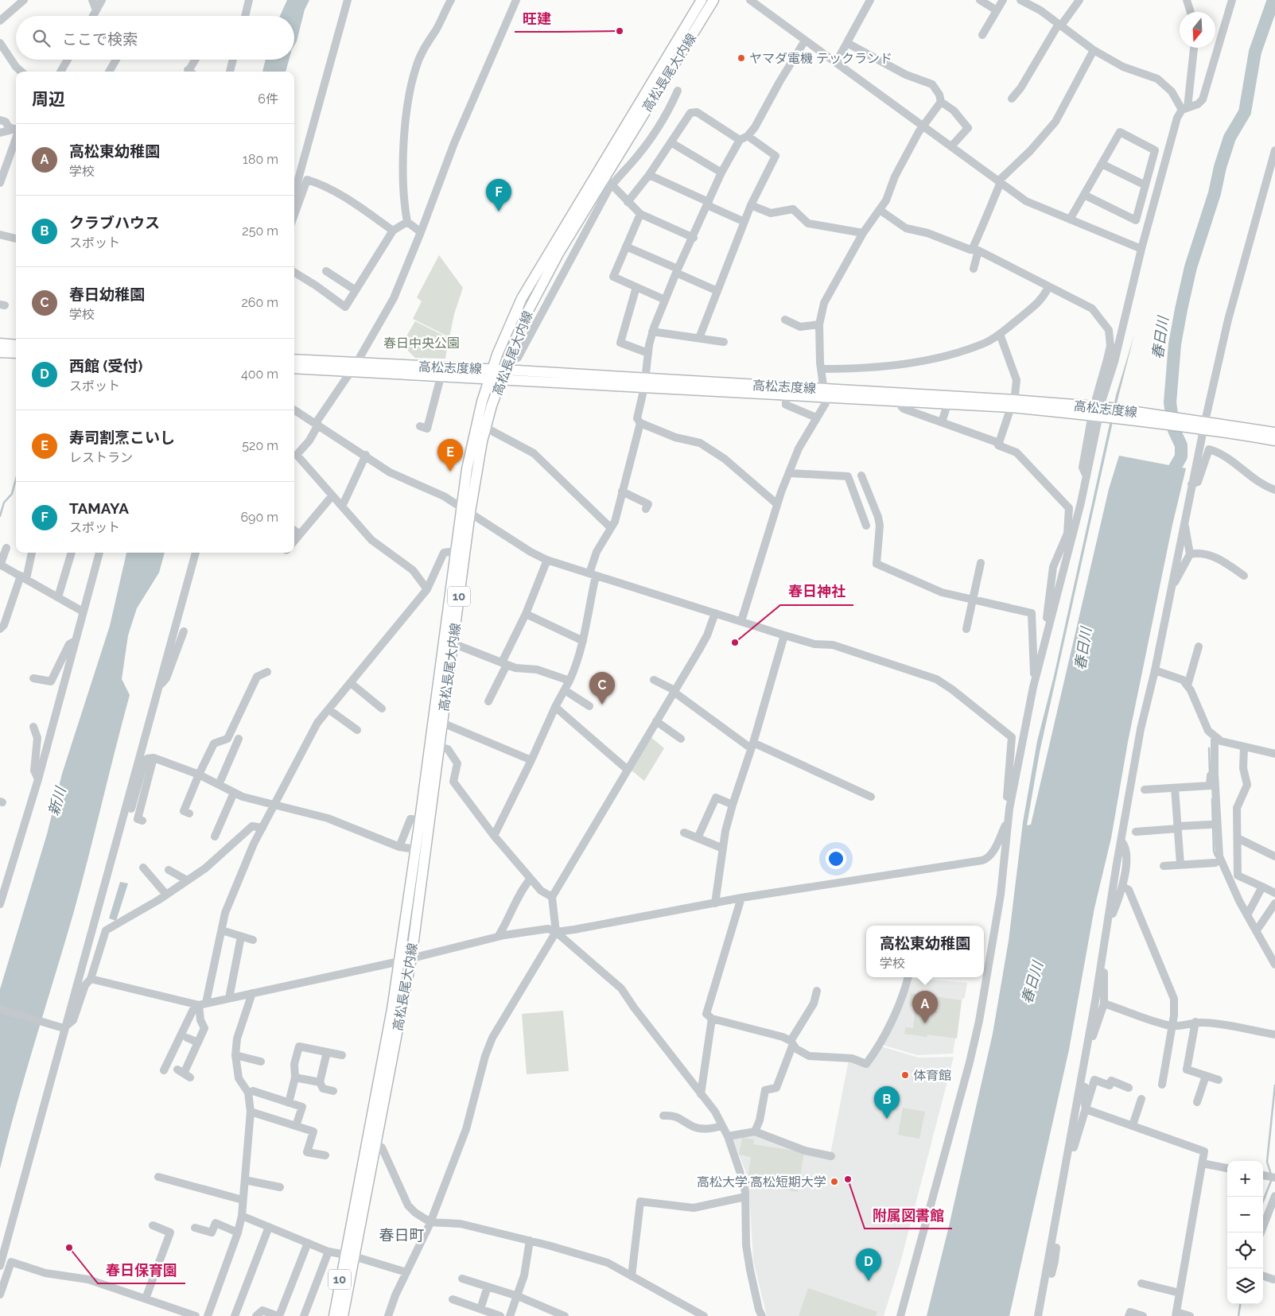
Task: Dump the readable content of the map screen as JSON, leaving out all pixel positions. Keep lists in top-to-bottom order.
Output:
{
  "streets": {
    "main road": ["高松長尾大内線", "高松志度線", "10"]
  },
  "crossings": [
    ["高松長尾大内線", "高松志度線"]
  ],
  "districts": ["春日町"],
  "water": ["春日川", "新川"],
  "parks": ["春日中央公園"],
  "places": [
    "旺建",
    "ヤマダ電機 テックランド",
    "春日神社",
    "体育館",
    "附属図書館",
    "高松大学·高松短期大学",
    "春日保育園"
  ],
  "north": "bottom",
  "page": {
    "search": "ここで検索",
    "heading": ["周辺", "6件"],
    "list": [
      {
        "mark": "A",
        "name": "高松東幼稚園",
        "note": "学校",
        "value": "180 m"
      },
      {
        "mark": "B",
        "name": "クラブハウス",
        "note": "スポット",
        "value": "250 m"
      },
      {
        "mark": "C",
        "name": "春日幼稚園",
        "note": "学校",
        "value": "260 m"
      },
      {
        "mark": "D",
        "name": "西館 (受付)",
        "note": "スポット",
        "value": "400 m"
      },
      {
        "mark": "E",
        "name": "寿司割烹こいし",
        "note": "レストラン",
        "value": "520 m"
      },
      {
        "mark": "F",
        "name": "TAMAYA",
        "note": "スポット",
        "value": "690 m"
      }
    ],
    "pins": [
      "F",
      "E",
      "C",
      "A",
      "B",
      "D"
    ],
    "popup": ["高松東幼稚園", "学校"],
    "map_buttons": ["+", "−"]
  }
}
